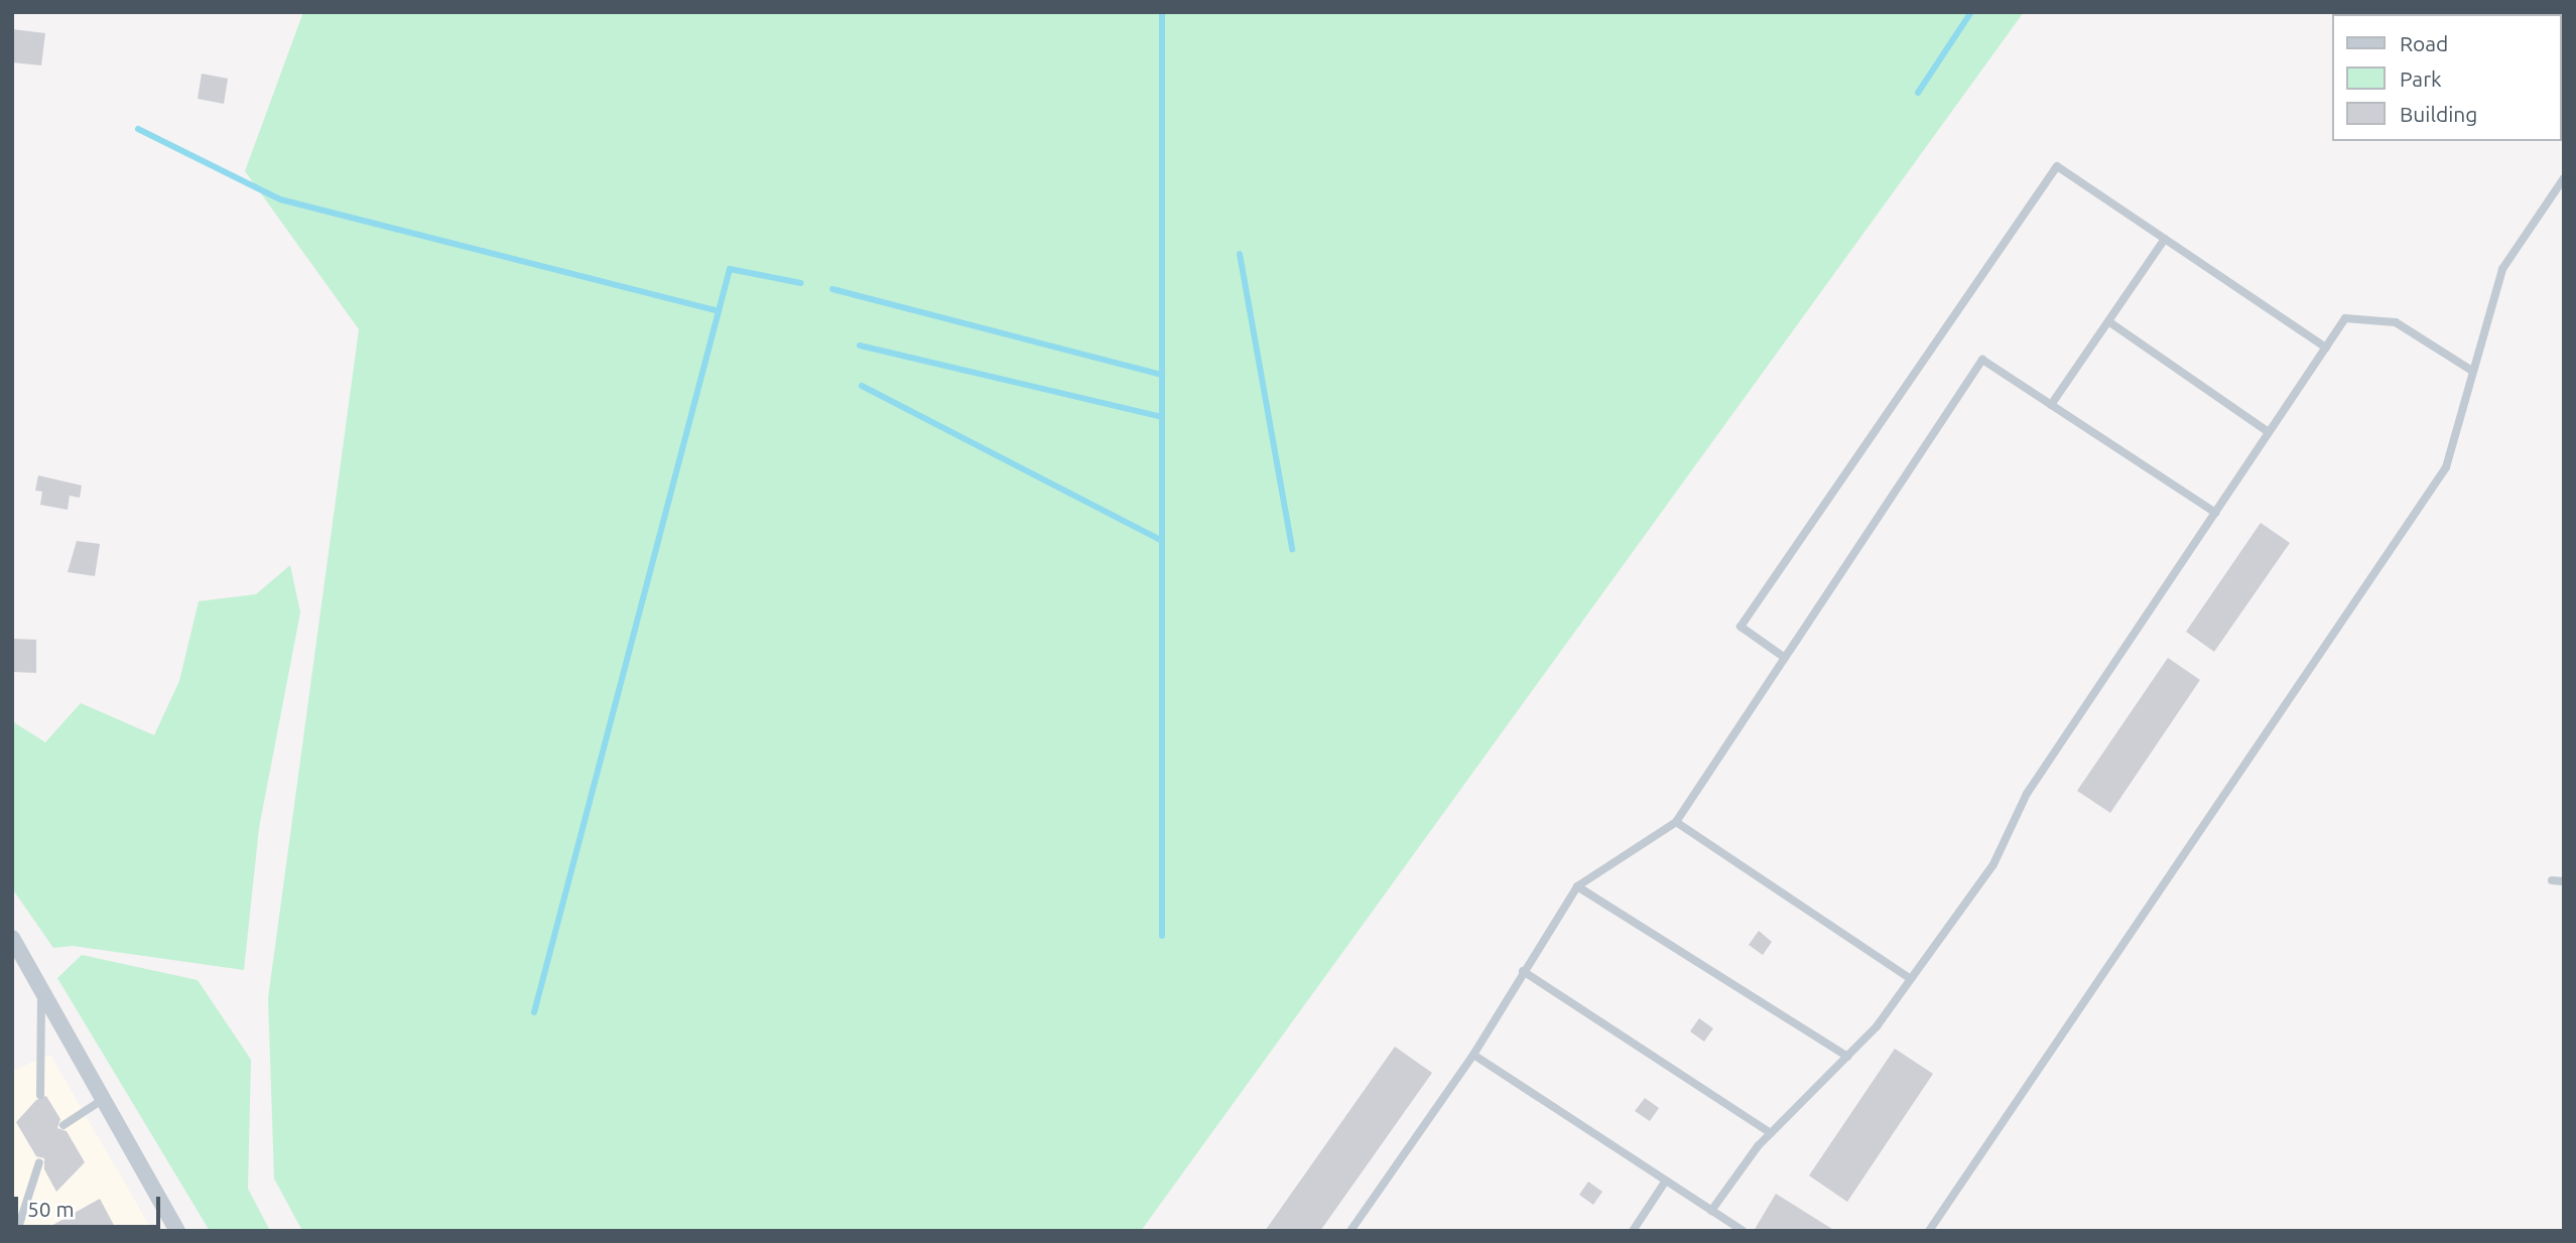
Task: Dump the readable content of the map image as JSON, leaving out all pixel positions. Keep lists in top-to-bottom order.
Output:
{
  "legend": ["Road", "Park", "Building"],
  "scale_bar": "50 m"
}
